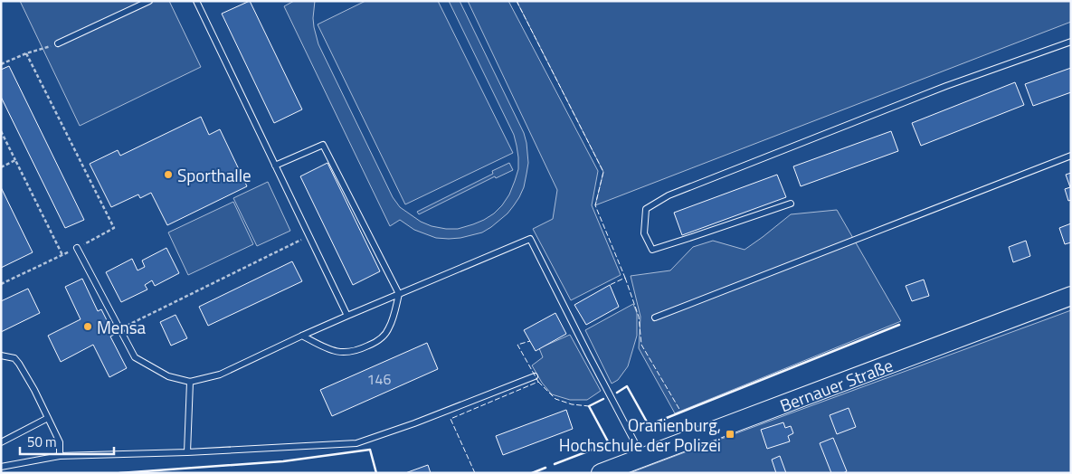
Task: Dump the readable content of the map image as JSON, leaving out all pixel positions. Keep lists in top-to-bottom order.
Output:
{
  "streets": {
    "main road": ["Bernauer Straße"]
  },
  "places": {
    "other": ["Sporthalle", "Mensa"],
    "transit": ["Oranienburg, Hochschule der Polizei"]
  },
  "house_numbers": ["146"],
  "scale_bar": "50 m"
}
